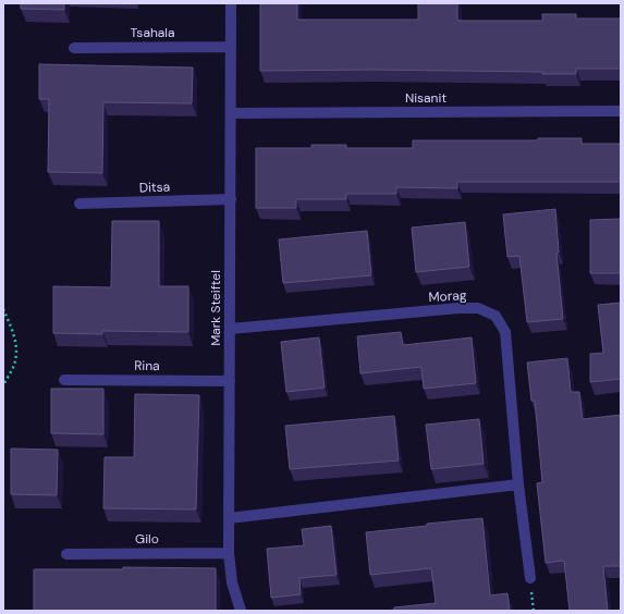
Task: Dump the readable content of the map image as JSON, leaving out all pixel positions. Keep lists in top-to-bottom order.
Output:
{
  "streets": {
    "street": [
      "Tsahala",
      "Nisanit",
      "Ditsa",
      "Morag",
      "Mark Steiftel",
      "Rina",
      "Gilo"
    ]
  },
  "crossings": [
    ["Tsahala", "Mark Steiftel"],
    ["Nisanit", "Mark Steiftel"],
    ["Ditsa", "Mark Steiftel"],
    ["Morag", "Mark Steiftel"],
    ["Mark Steiftel", "Rina"],
    ["Mark Steiftel", "Gilo"]
  ]
}
